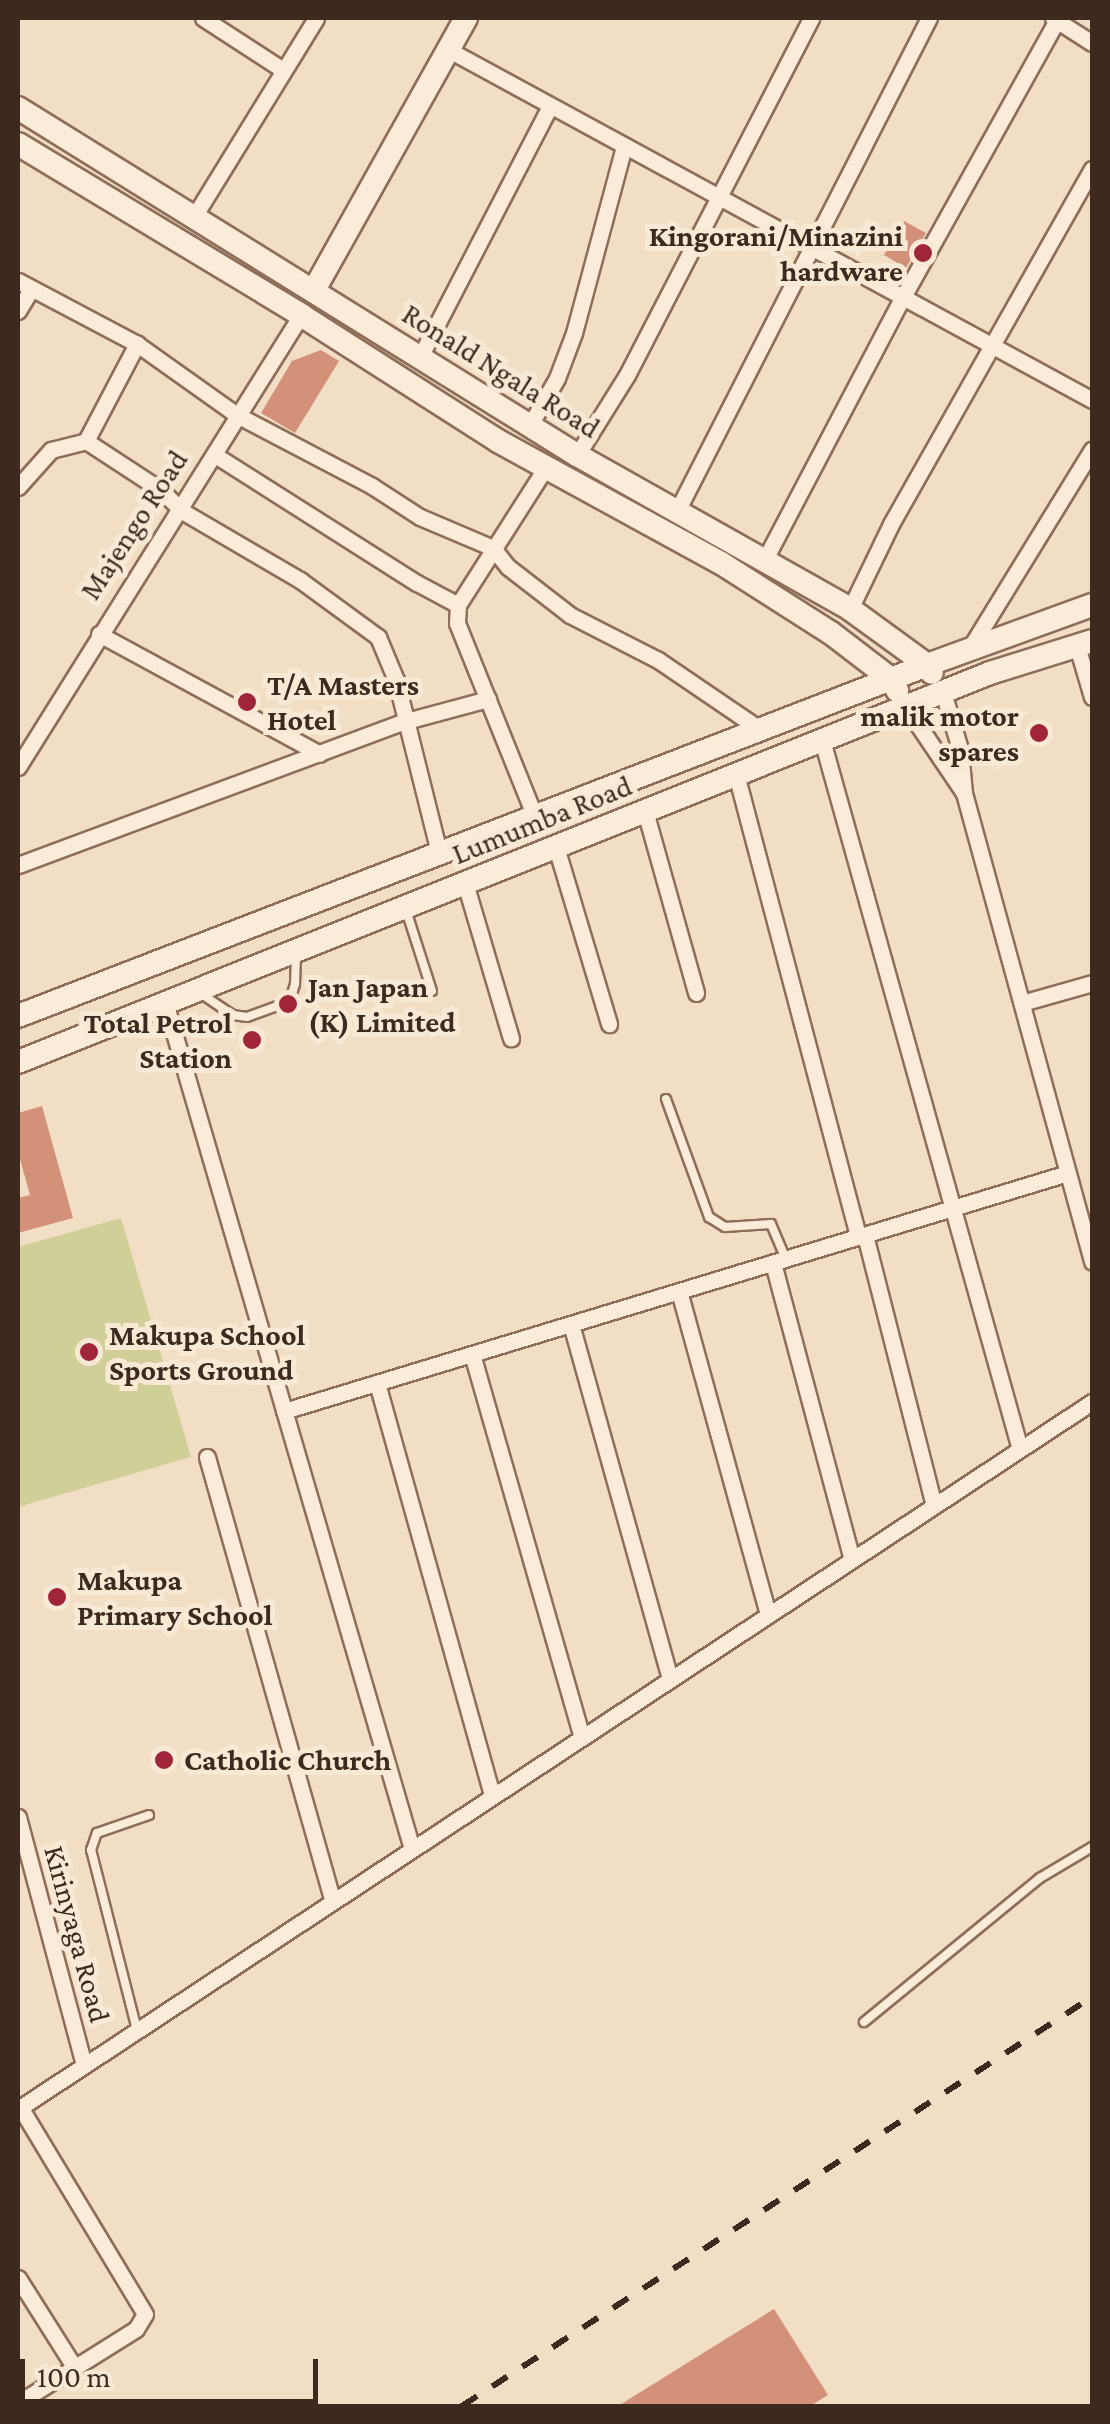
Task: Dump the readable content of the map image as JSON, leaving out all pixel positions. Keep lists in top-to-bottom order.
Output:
{
  "streets": {
    "street": [
      "Ronald Ngala Road",
      "Majengo Road",
      "Lumumba Road",
      "Kirinyaga Road"
    ]
  },
  "crossings": [
    ["Ronald Ngala Road", "Majengo Road"],
    ["Ronald Ngala Road", "Lumumba Road"]
  ],
  "places": [
    "Kingorani/Minazini hardware",
    "T/A Masters Hotel",
    "malik motor spares",
    "Jan Japan (K) Limited",
    "Total Petrol Station",
    "Makupa School Sports Ground",
    "Makupa Primary School",
    "Catholic Church"
  ],
  "scale_bar": "100 m"
}
